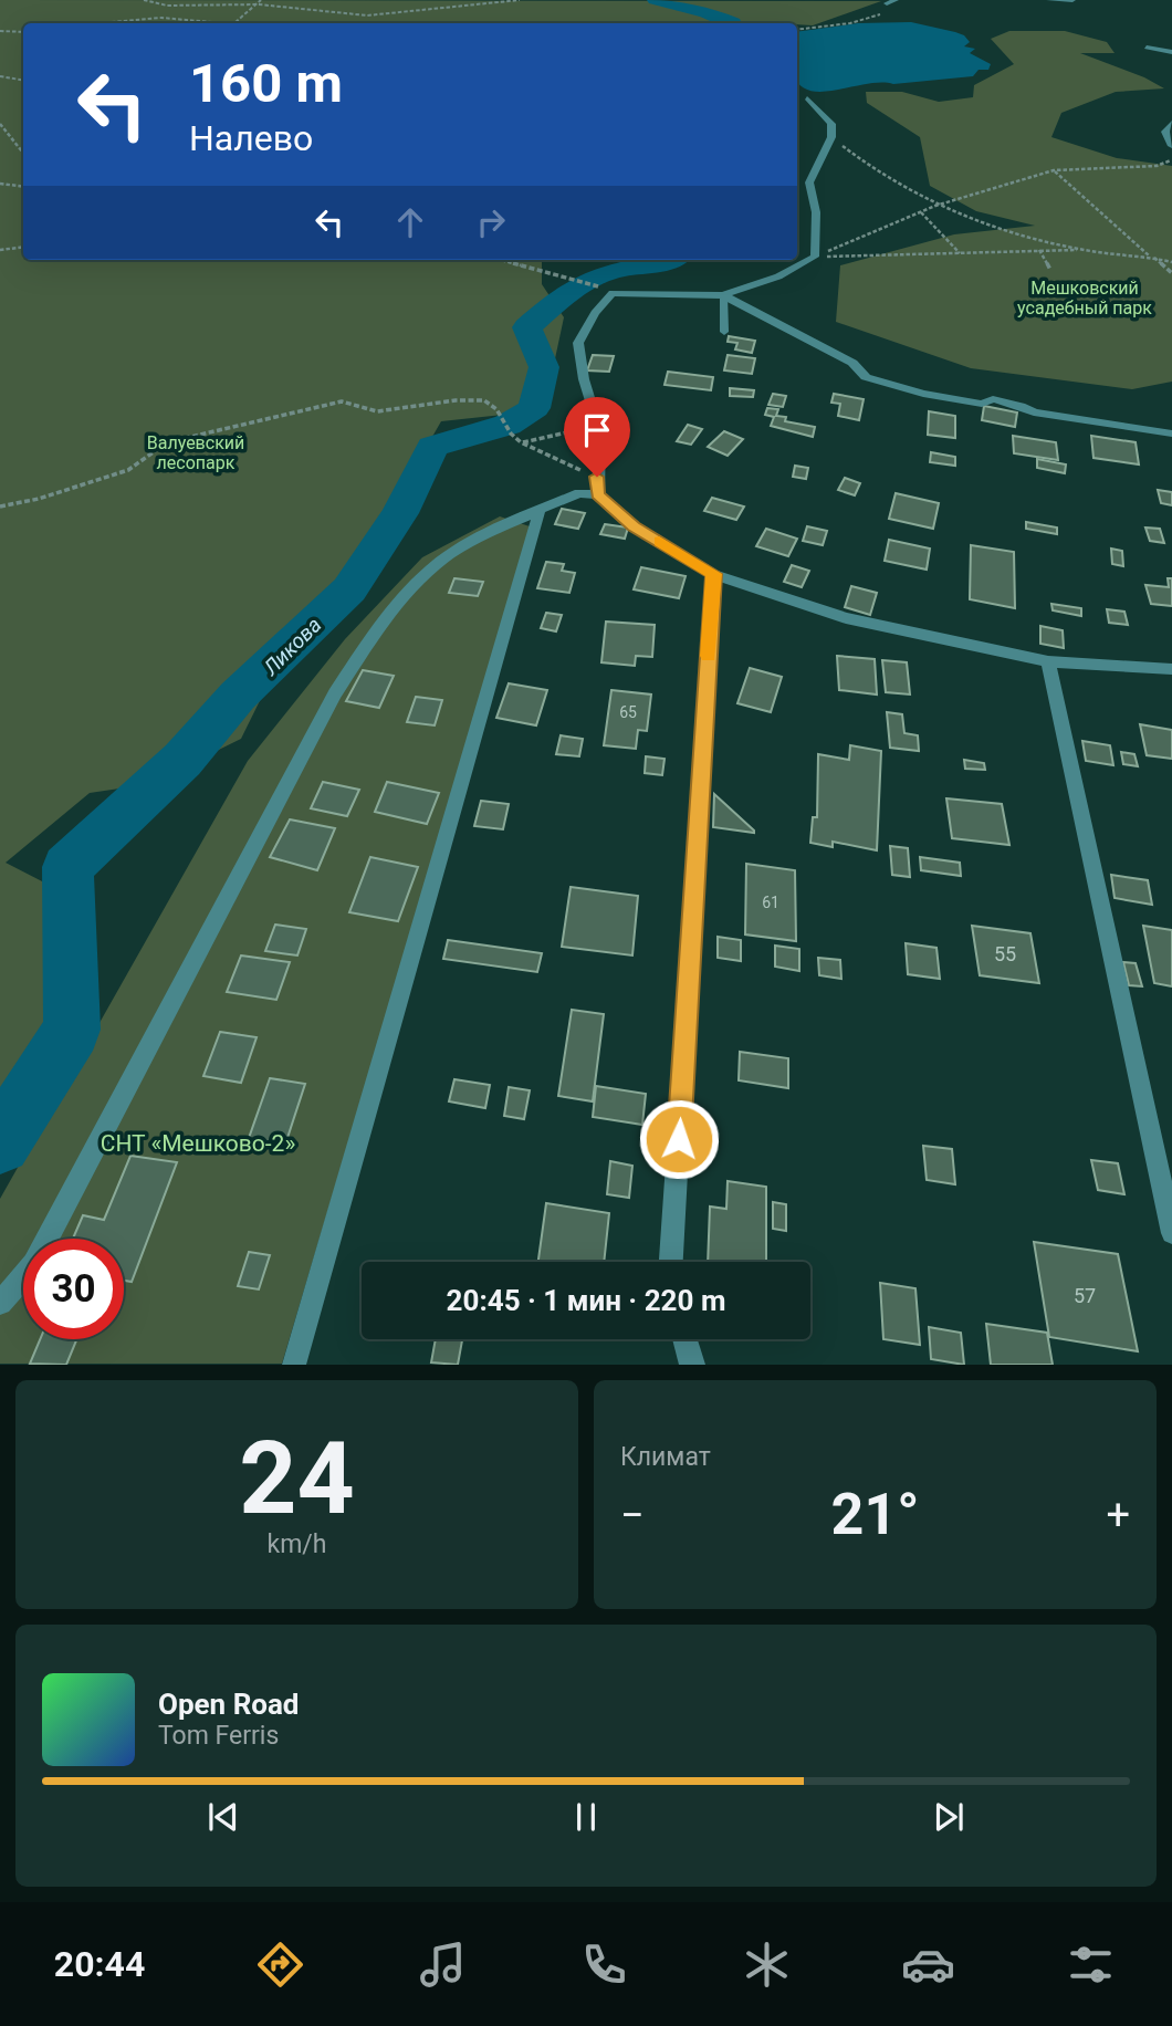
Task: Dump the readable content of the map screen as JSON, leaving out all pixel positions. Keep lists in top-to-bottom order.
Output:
{
  "water": ["Ликова"],
  "parks": ["Мешковский усадебный парк", "Валуевский лесопарк", "СНТ «Мешково-2»"],
  "house_numbers": [
    "65",
    "61",
    "55",
    "57"
  ],
  "page": {
    "turn": ["160 m", "Налево"],
    "limit": "30",
    "trip": "20:45 · 1 мин · 220 m",
    "tile": [
      ["24", "km/h"],
      "Климат"
    ],
    "heat": ["−", "21°", "+"],
    "song": ["Open Road", "Tom Ferris"],
    "tabs": "20:44"
  }
}
